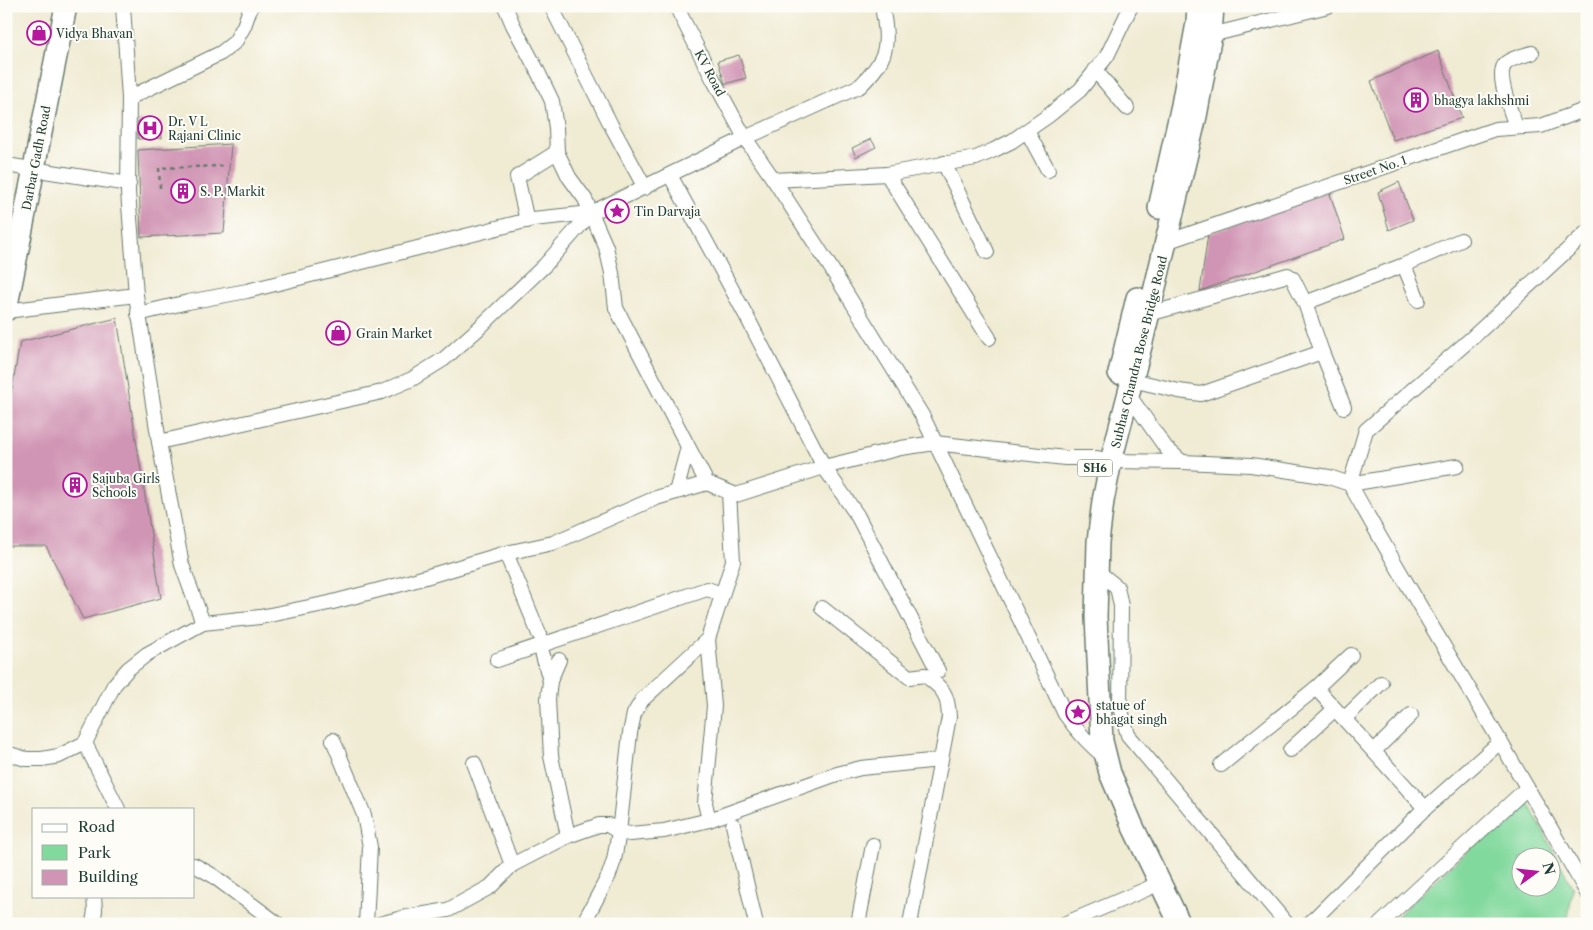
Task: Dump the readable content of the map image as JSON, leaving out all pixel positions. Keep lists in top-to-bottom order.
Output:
{
  "streets": {
    "main road": ["Darbar Gadh Road", "Subhas Chandra Bose Bridge Road", "SH6"],
    "street": ["KV Road", "Street No. 1"]
  },
  "crossings": [
    ["KV Road", "Subhas Chandra Bose Bridge Road"],
    ["Street No. 1", "Subhas Chandra Bose Bridge Road"]
  ],
  "places": {
    "shop": ["Vidya Bhavan", "Grain Market"],
    "building": ["bhagya lakhshmi", "S. P. Markit", "Sajuba Girls Schools"],
    "hospital": ["Dr. V L Rajani Clinic"],
    "place": ["Tin Darvaja", "statue of bhagat singh"]
  },
  "legend": ["Road", "Park", "Building"],
  "north": "right"
}
